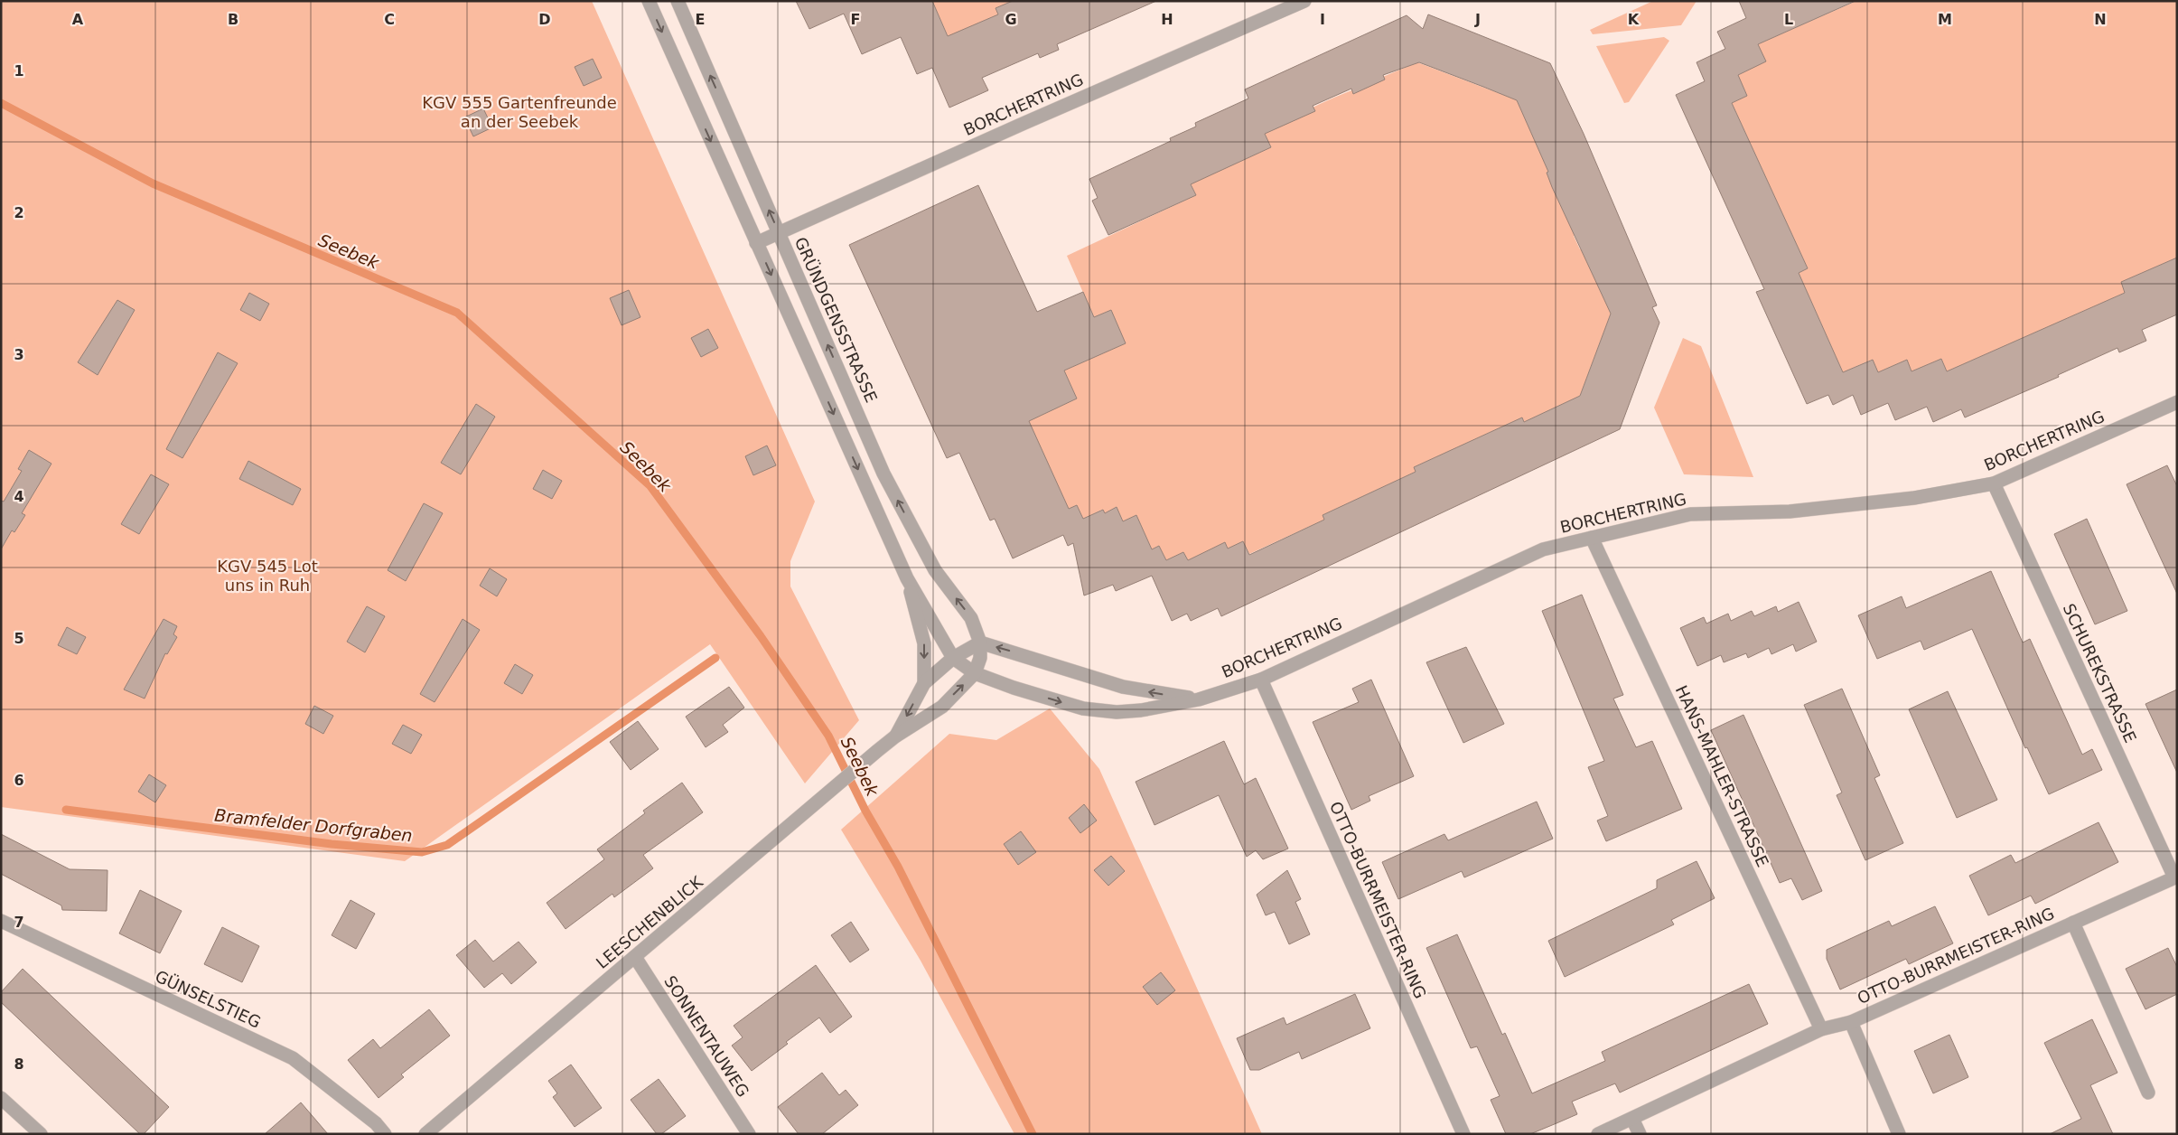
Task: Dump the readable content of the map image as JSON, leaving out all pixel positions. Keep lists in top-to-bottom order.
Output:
{
  "streets": {
    "street": [
      "BORCHERTRING",
      "GRÜNDGENSSTRASSE",
      "SCHUREKSTRASSE",
      "HANS-MAHLER-STRASSE",
      "OTTO-BURRMEISTER-RING",
      "LEESCHENBLICK",
      "GÜNSELSTIEG",
      "SONNENTAUWEG"
    ]
  },
  "crossings": [
    ["BORCHERTRING", "GRÜNDGENSSTRASSE"],
    ["BORCHERTRING", "SCHUREKSTRASSE"],
    ["BORCHERTRING", "HANS-MAHLER-STRASSE"],
    ["BORCHERTRING", "OTTO-BURRMEISTER-RING"],
    ["BORCHERTRING", "LEESCHENBLICK"],
    ["SCHUREKSTRASSE", "OTTO-BURRMEISTER-RING"],
    ["HANS-MAHLER-STRASSE", "OTTO-BURRMEISTER-RING"],
    ["LEESCHENBLICK", "SONNENTAUWEG"]
  ],
  "water": ["Seebek", "Bramfelder Dorfgraben"],
  "parks": ["KGV 555 Gartenfreunde an der Seebek", "KGV 545 Lot uns in Ruh"],
  "grid": {
    "columns": [
      "A",
      "B",
      "C",
      "D",
      "E",
      "F",
      "G",
      "H",
      "I",
      "J",
      "K",
      "L",
      "M",
      "N"
    ],
    "rows": [
      "1",
      "2",
      "3",
      "4",
      "5",
      "6",
      "7",
      "8"
    ]
  }
}
